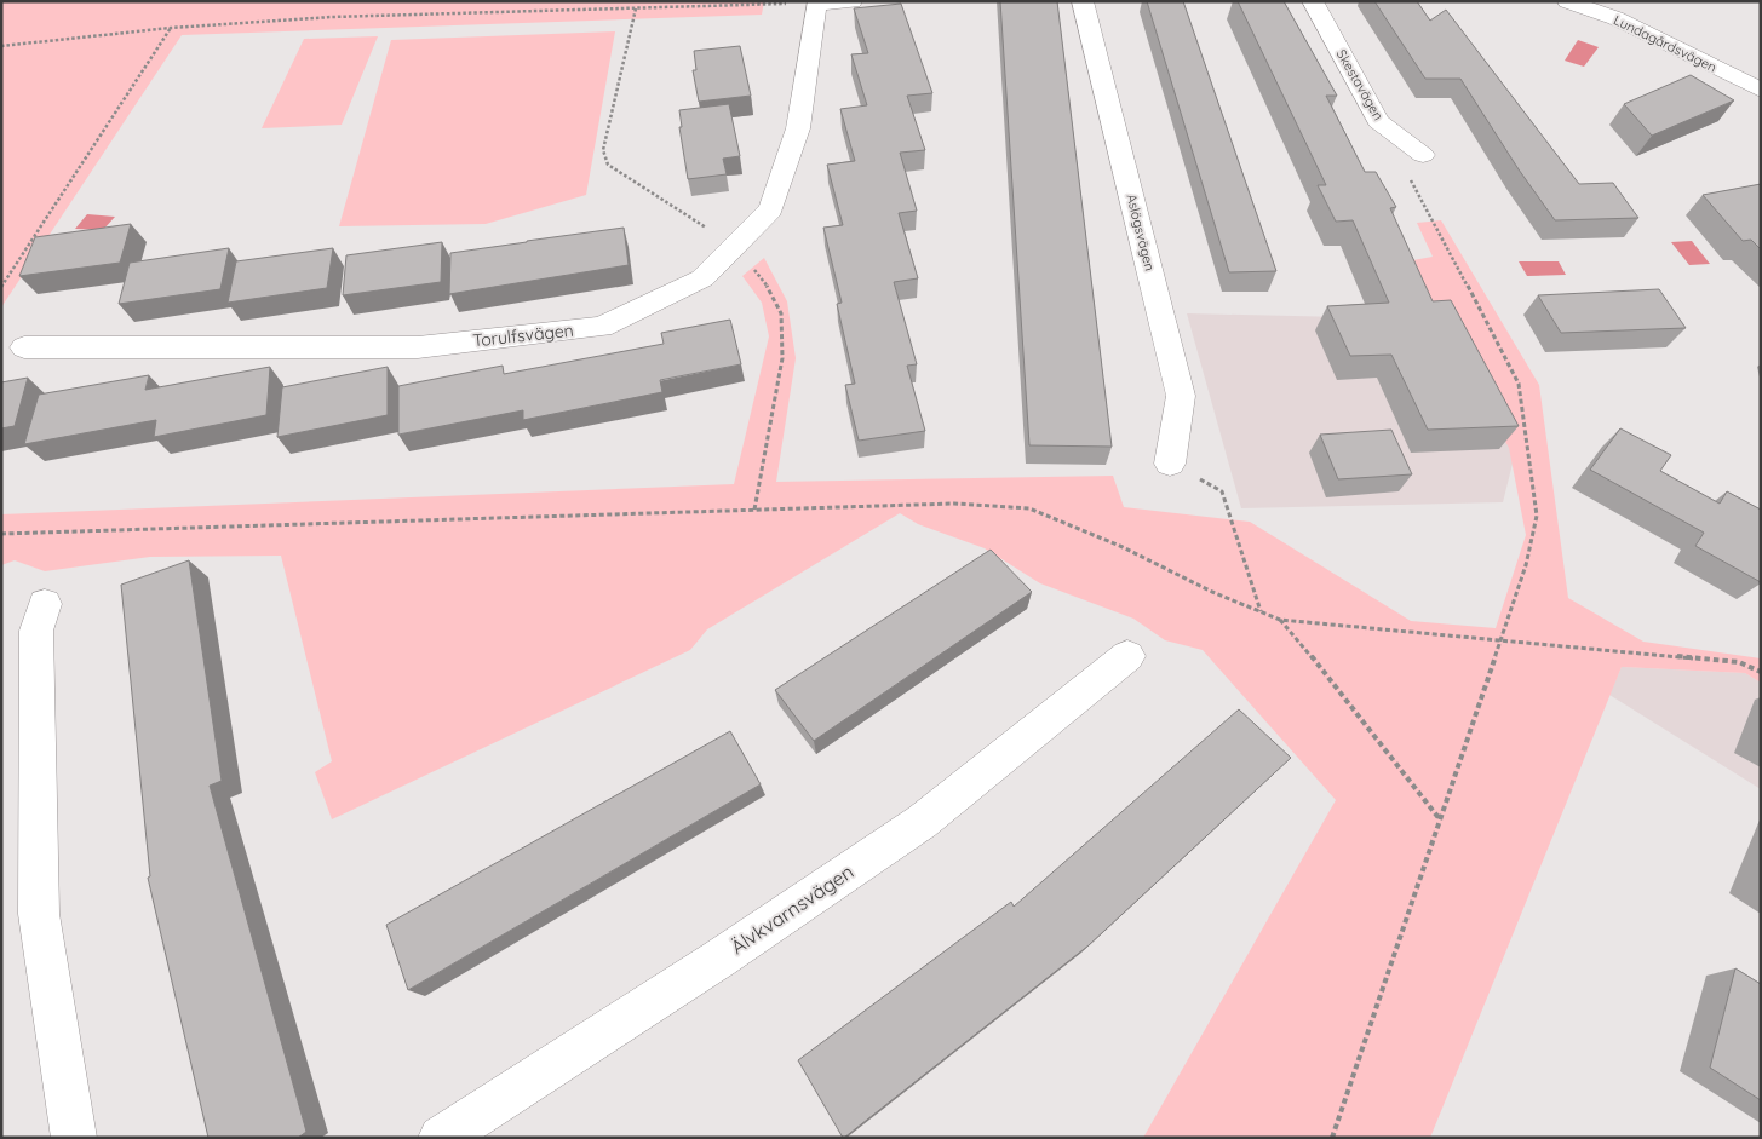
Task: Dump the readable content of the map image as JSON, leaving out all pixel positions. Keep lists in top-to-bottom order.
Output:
{
  "streets": {
    "street": [
      "Lundagårdsvägen",
      "Skestavägen",
      "Aslögsvägen",
      "Torulfsvägen",
      "Älvkvarnsvägen"
    ]
  }
}
